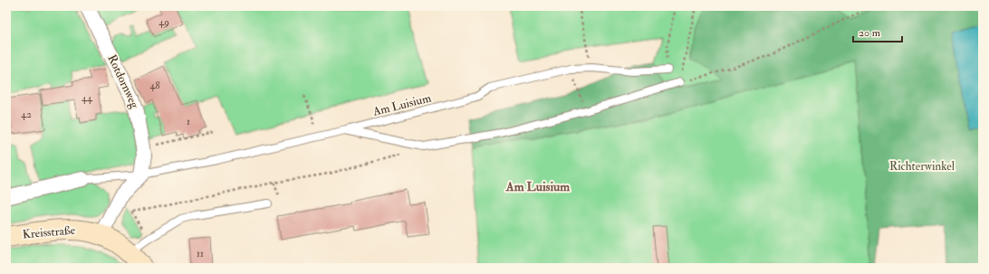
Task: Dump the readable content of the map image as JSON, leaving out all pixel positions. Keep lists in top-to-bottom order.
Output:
{
  "streets": {
    "main road": ["Kreisstraße"],
    "street": ["Rotdornweg"],
    "lane": ["Am Luisium"]
  },
  "crossings": [
    ["Rotdornweg", "Am Luisium"]
  ],
  "districts": ["Am Luisium"],
  "parks": ["Richterwinkel"],
  "house_numbers": [
    "49",
    "48",
    "44",
    "42",
    "1",
    "11"
  ],
  "scale_bar": "20 m"
}
